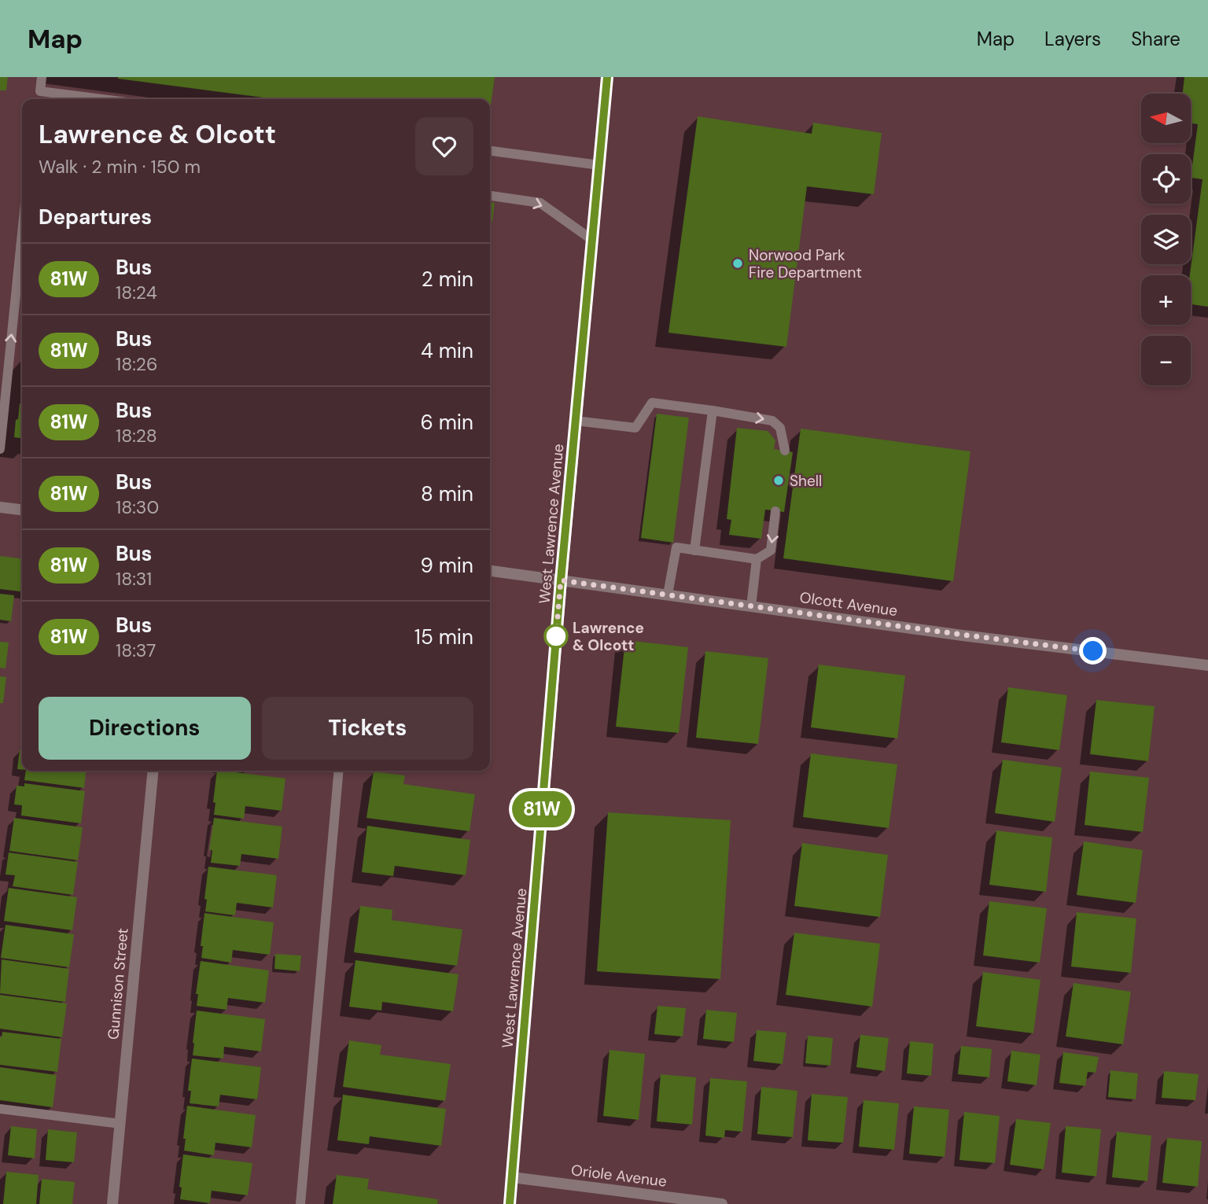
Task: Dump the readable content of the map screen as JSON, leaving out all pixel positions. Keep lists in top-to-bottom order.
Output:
{
  "streets": {
    "main road": ["West Lawrence Avenue"],
    "street": ["Olcott Avenue", "Gunnison Street", "Oriole Avenue"]
  },
  "crossings": [
    ["West Lawrence Avenue", "Olcott Avenue"],
    ["West Lawrence Avenue", "Oriole Avenue"]
  ],
  "places": ["Norwood Park Fire Department", "Shell", "Lawrence & Olcott"],
  "lines": ["bus line 81W"],
  "north": "left",
  "page": {
    "header": "Map",
    "nav": ["Map", "Layers", "Share"],
    "on_map": "81W",
    "map_buttons": ["+", "−"],
    "heading": [
      ["Lawrence & Olcott", "Walk · 2 min · 150 m"],
      "Departures"
    ],
    "list": [
      {
        "mark": "81W",
        "name": "Bus",
        "note": "18:24",
        "value": "2 min"
      },
      {
        "mark": "81W",
        "name": "Bus",
        "note": "18:26",
        "value": "4 min"
      },
      {
        "mark": "81W",
        "name": "Bus",
        "note": "18:28",
        "value": "6 min"
      },
      {
        "mark": "81W",
        "name": "Bus",
        "note": "18:30",
        "value": "8 min"
      },
      {
        "mark": "81W",
        "name": "Bus",
        "note": "18:31",
        "value": "9 min"
      },
      {
        "mark": "81W",
        "name": "Bus",
        "note": "18:37",
        "value": "15 min"
      }
    ],
    "buttons": ["Directions", "Tickets"]
  }
}
